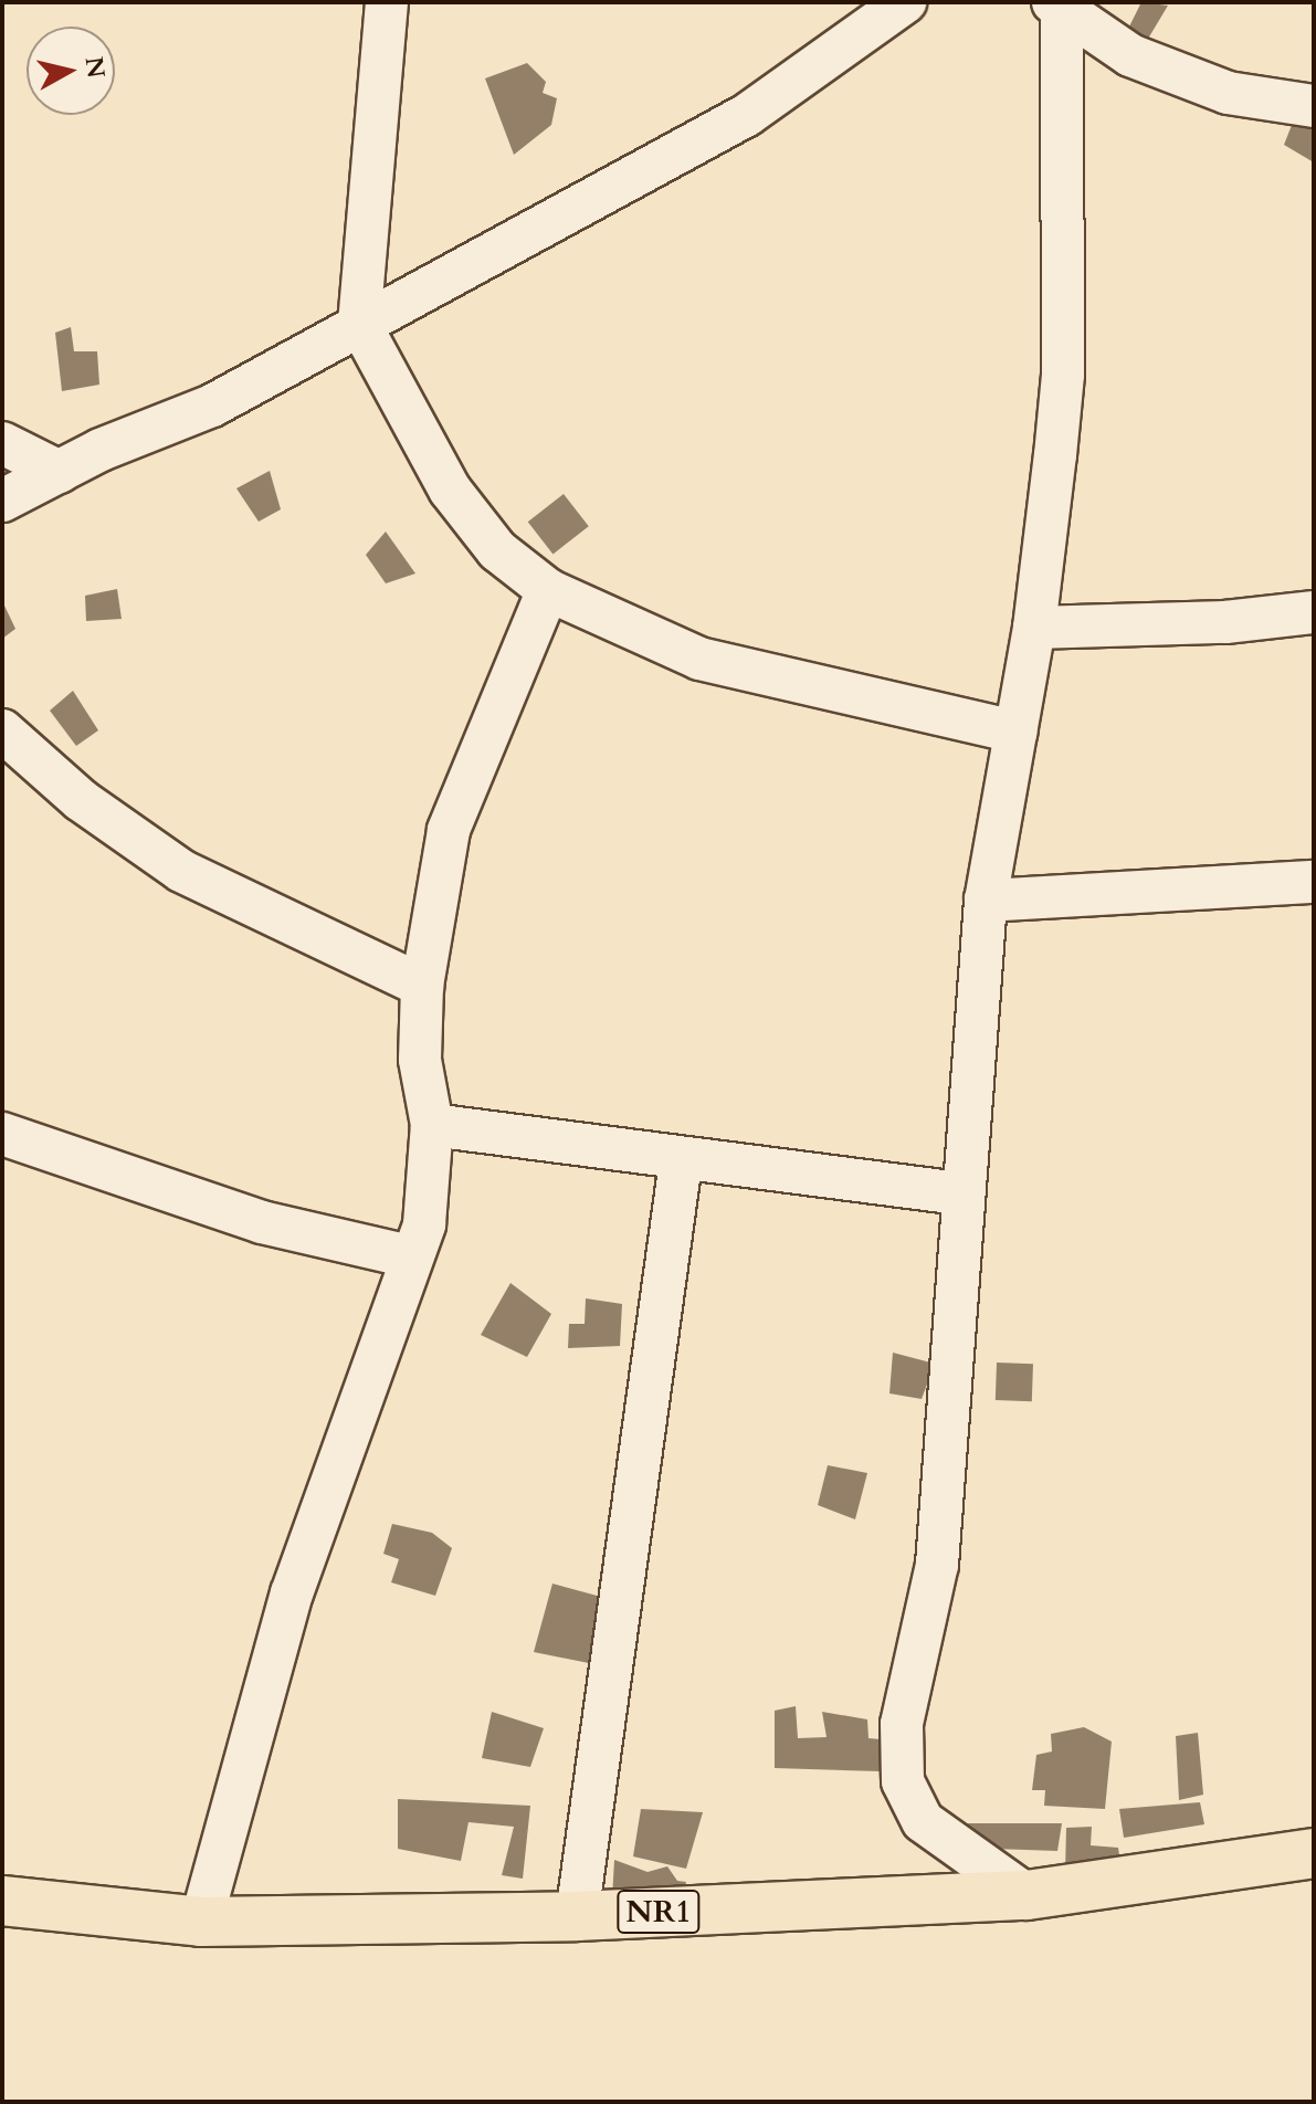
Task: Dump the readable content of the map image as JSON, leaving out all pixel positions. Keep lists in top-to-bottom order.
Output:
{
  "streets": {
    "highway": ["NR1"]
  },
  "north": "right"
}
